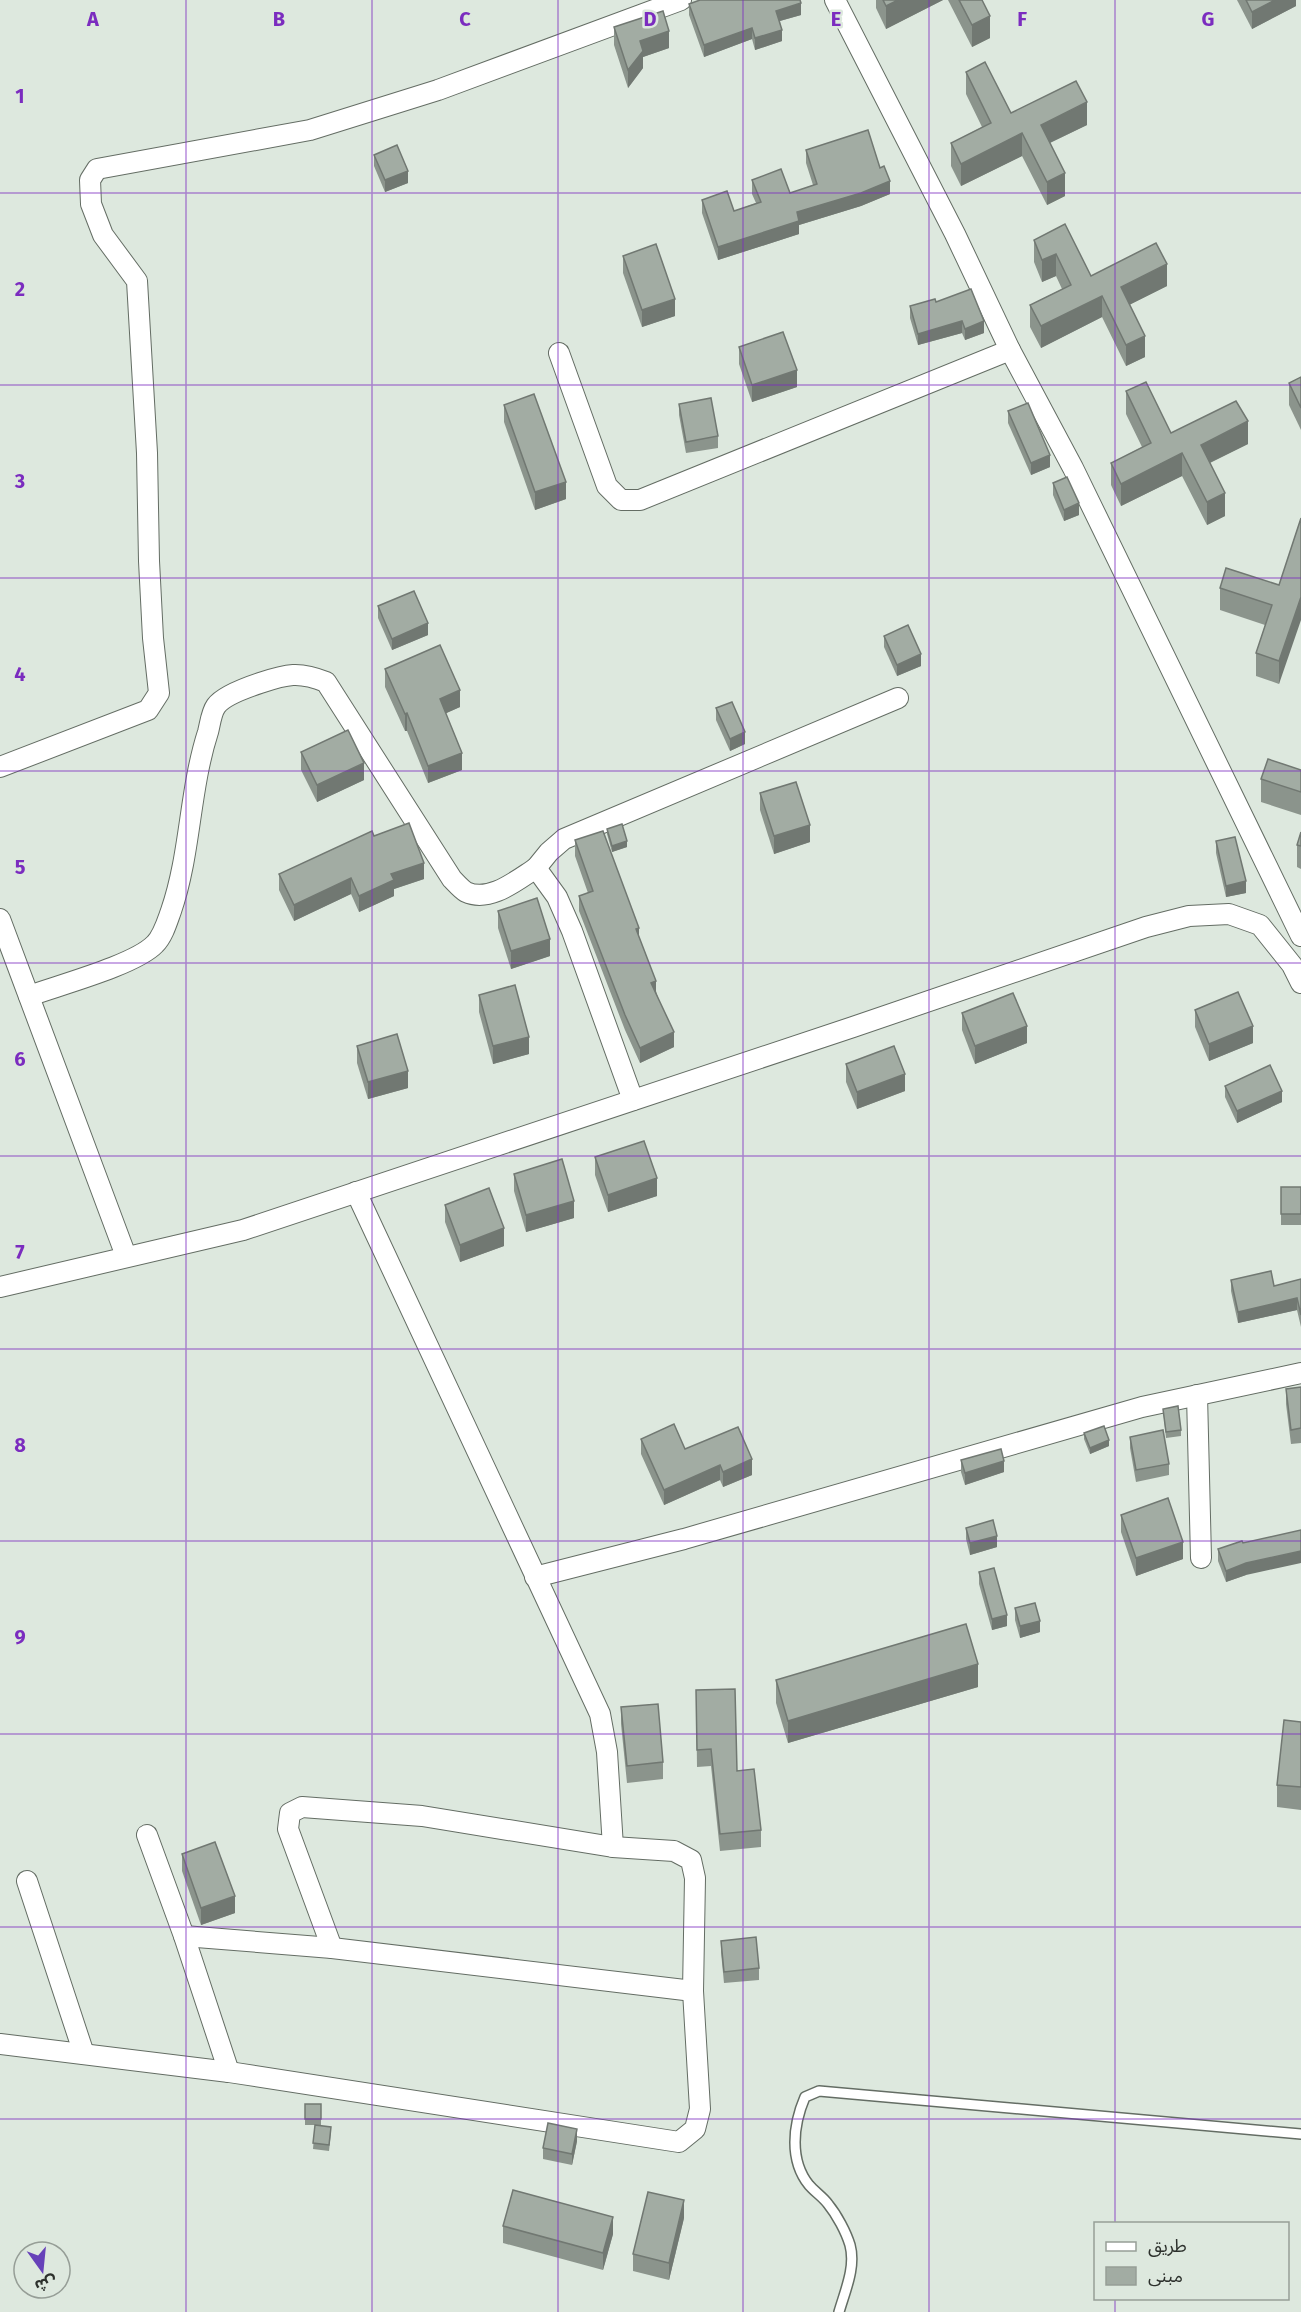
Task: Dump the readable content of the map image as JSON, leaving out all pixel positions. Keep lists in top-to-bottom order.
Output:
{
  "legend": ["طريق", "مبنى"],
  "north": "bottom",
  "grid": {
    "columns": [
      "A",
      "B",
      "C",
      "D",
      "E",
      "F",
      "G"
    ],
    "rows": [
      "1",
      "2",
      "3",
      "4",
      "5",
      "6",
      "7",
      "8",
      "9"
    ]
  }
}
